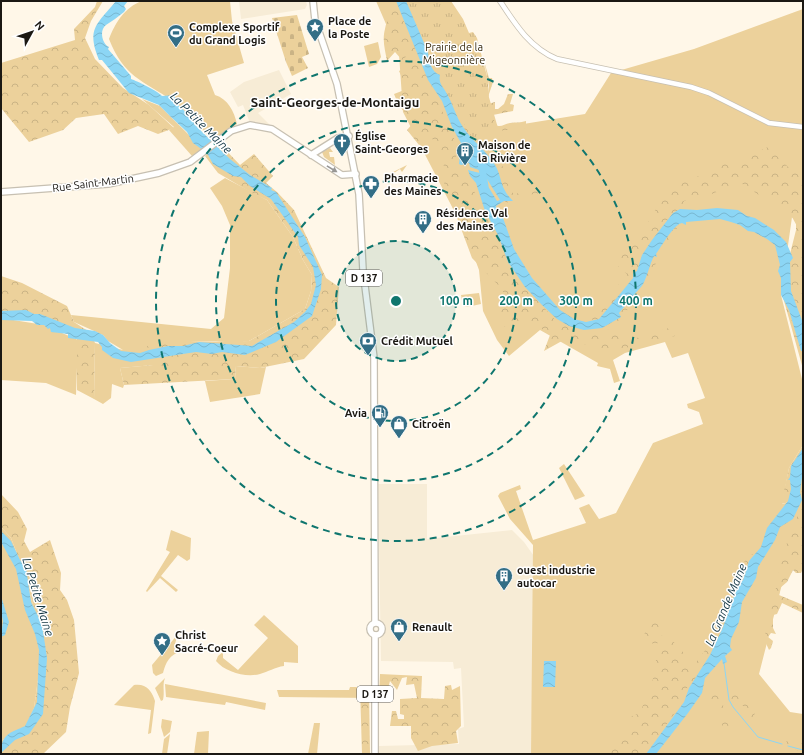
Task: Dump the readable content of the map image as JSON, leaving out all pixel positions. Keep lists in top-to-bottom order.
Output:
{
  "streets": {
    "main road": ["Rue Saint-Martin", "D 137"]
  },
  "districts": ["Saint-Georges-de-Montaigu"],
  "water": ["La Petite Maine", "La Grande Maine"],
  "parks": ["Prairie de la Migeonnière"],
  "places": {
    "place": ["Place de la Poste", "Christ Sacré-Coeur"],
    "sports": ["Complexe Sportif du Grand Logis"],
    "church": ["Église Saint-Georges"],
    "building": ["Maison de la Rivière", "Résidence Val des Maines", "ouest industrie autocar"],
    "pharmacy": ["Pharmacie des Maines"],
    "bank": ["Crédit Mutuel"],
    "fuel station": ["Avia"],
    "shop": ["Citroën", "Renault"]
  },
  "north": "top right",
  "rings": [
    "100 m",
    "200 m",
    "300 m",
    "400 m"
  ]
}
